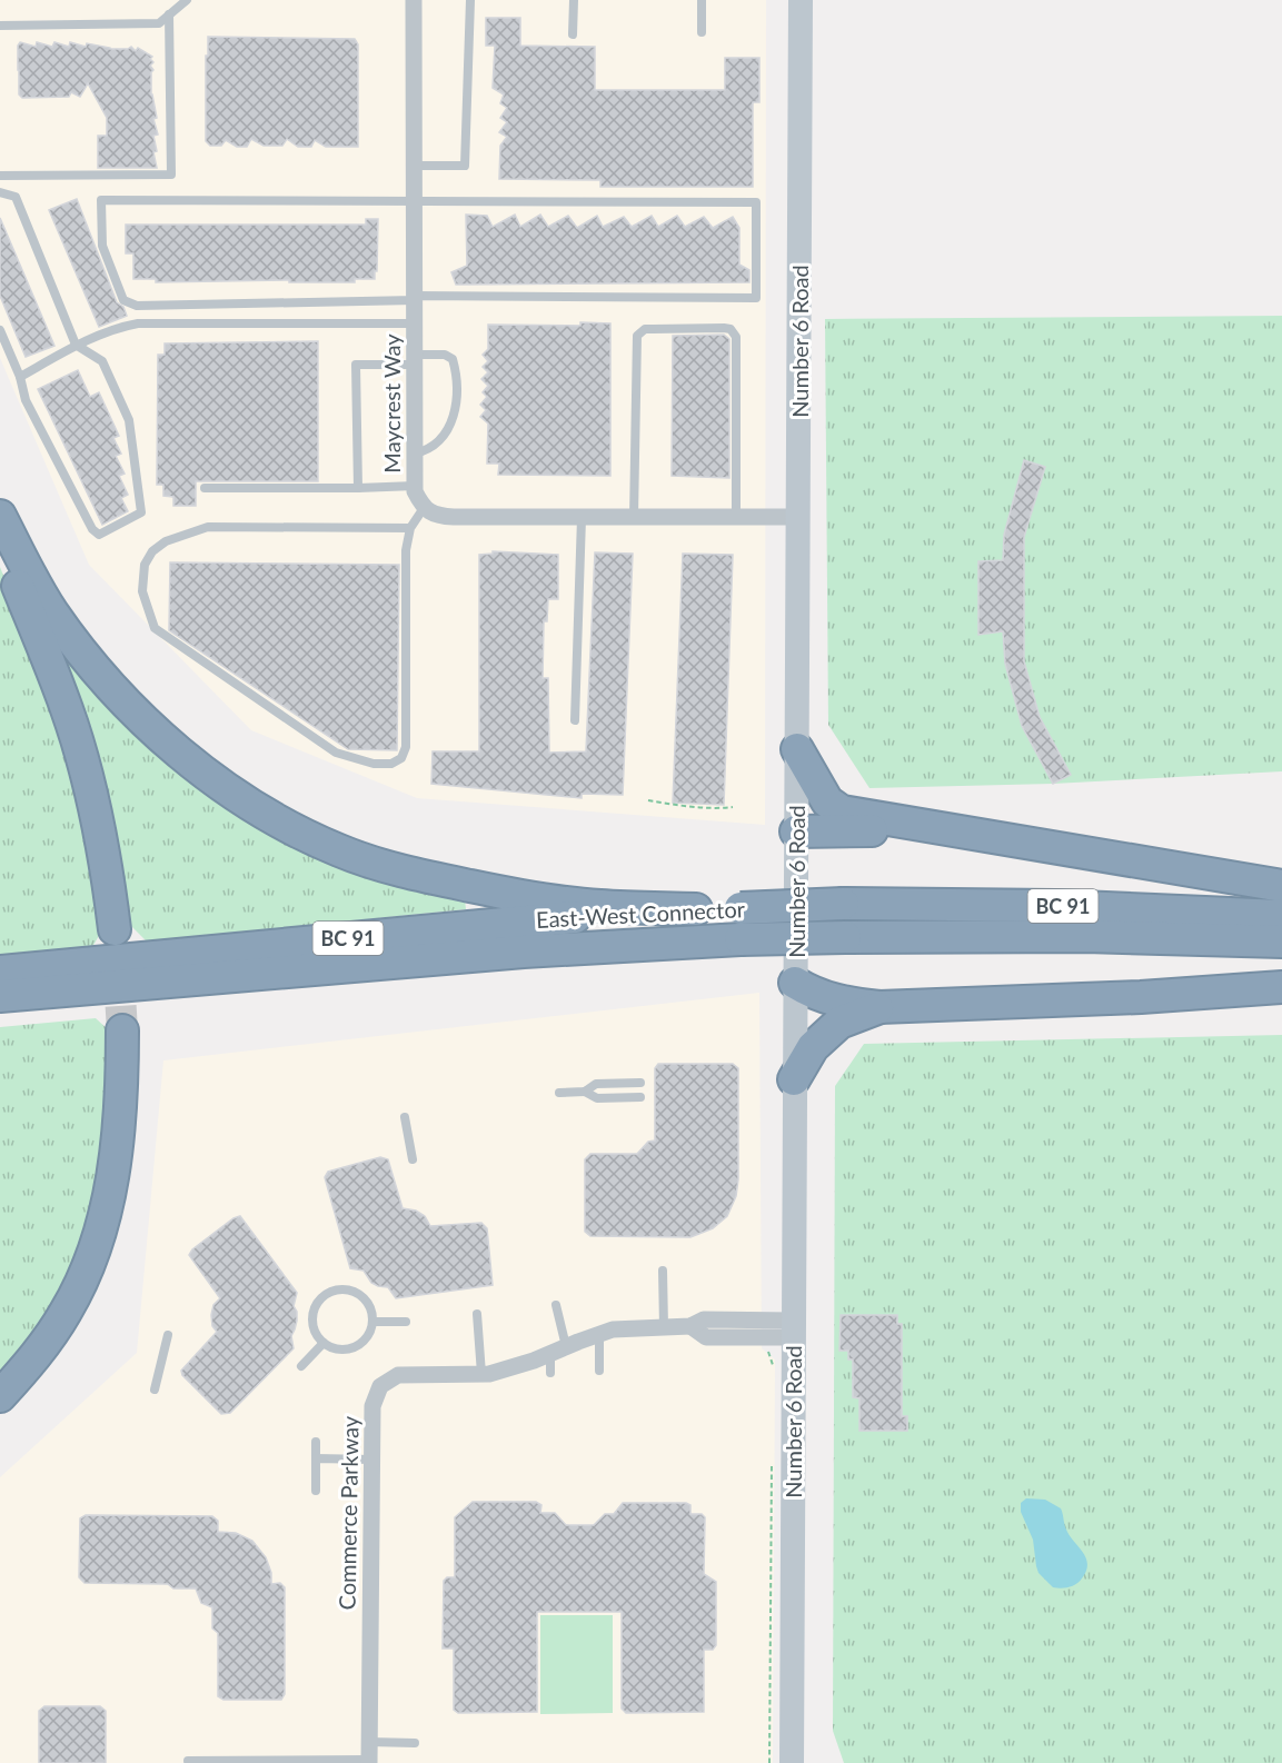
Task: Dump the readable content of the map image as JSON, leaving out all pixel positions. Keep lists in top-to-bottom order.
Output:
{
  "streets": {
    "highway": ["BC 91", "East-West Connector"],
    "main road": ["Number 6 Road"],
    "street": ["Maycrest Way", "Commerce Parkway"]
  },
  "crossings": [
    ["Number 6 Road", "Commerce Parkway"]
  ]
}
